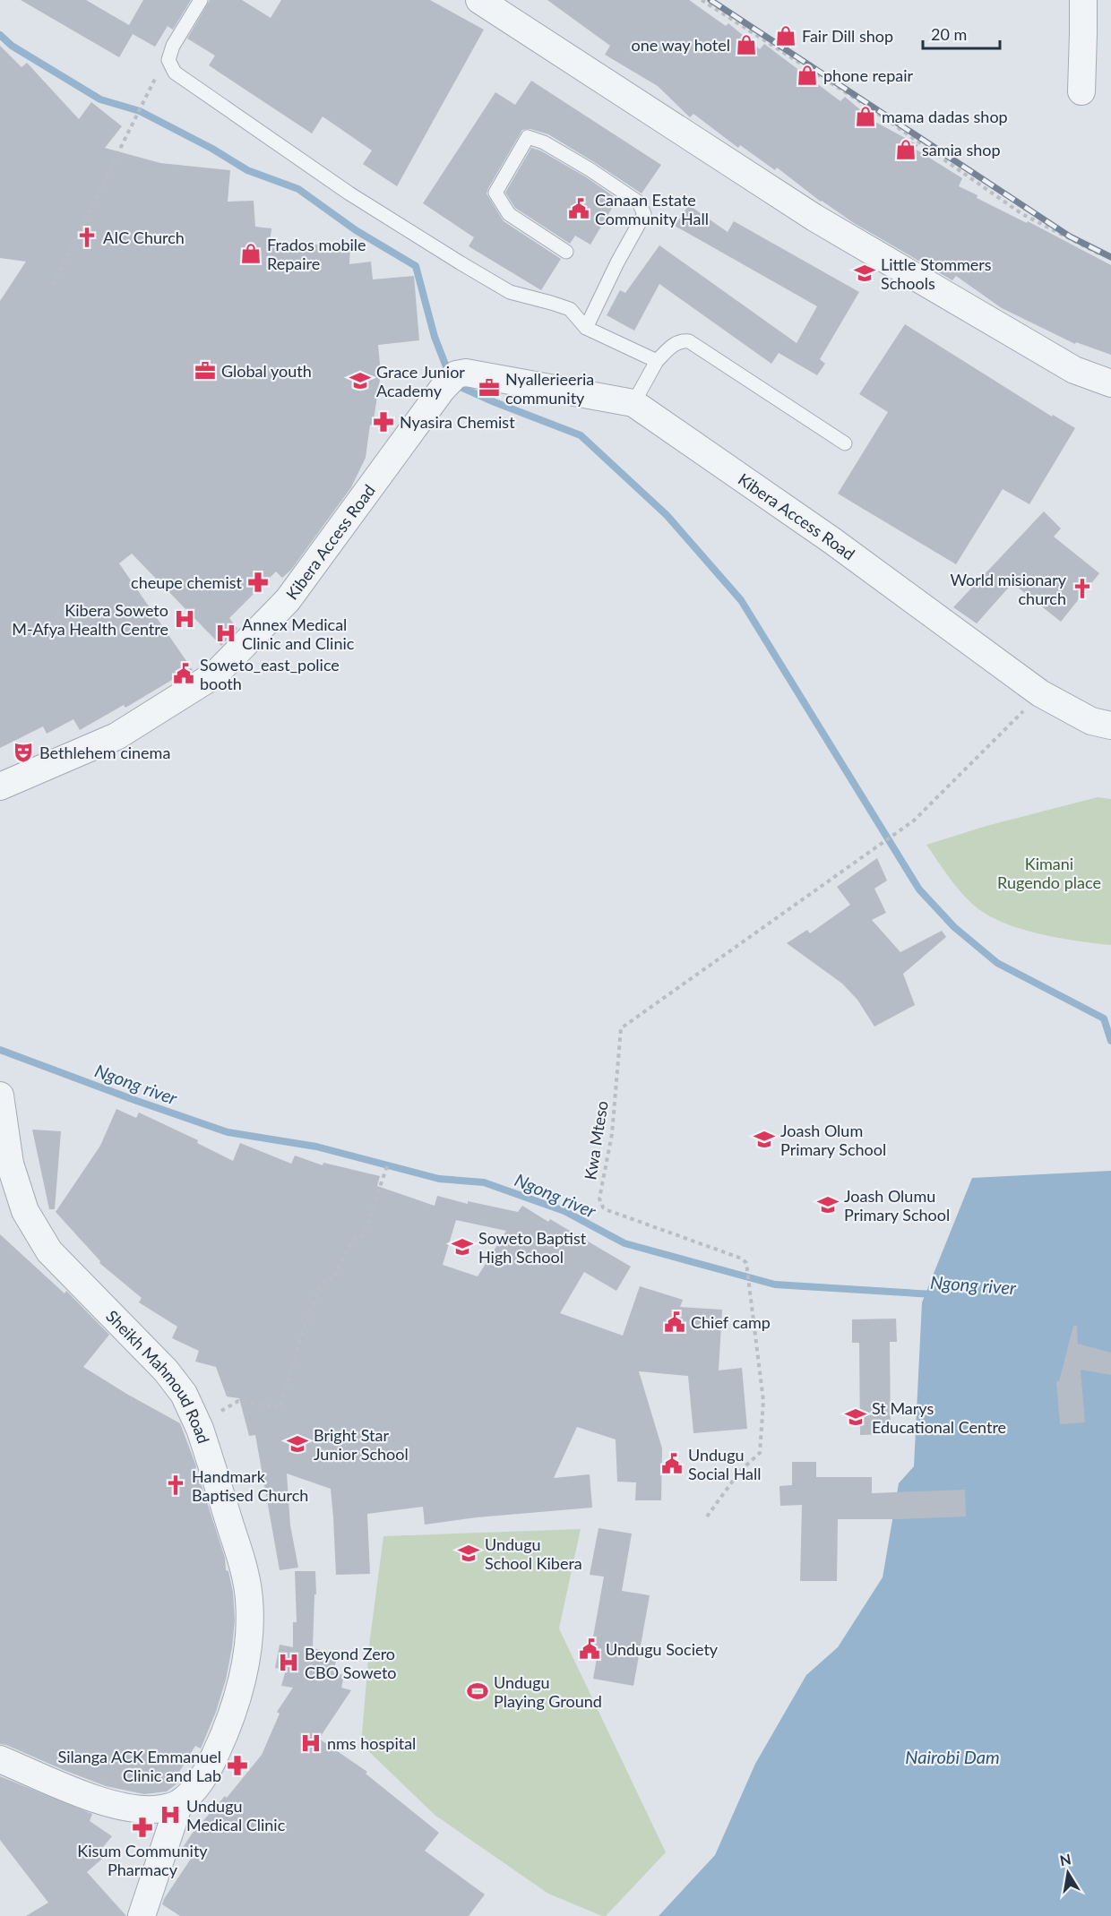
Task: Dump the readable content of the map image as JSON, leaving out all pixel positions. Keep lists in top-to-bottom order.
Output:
{
  "streets": {
    "street": ["Kibera Access Road", "Sheikh Mahmoud Road"],
    "path": ["Kwa Mteso"]
  },
  "crossings": [
    ["Kibera Access Road", "Kwa Mteso"]
  ],
  "water": ["Ngong river", "Nairobi Dam"],
  "parks": ["Kimani Rugendo place"],
  "places": {
    "shop": [
      "Fair Dill shop",
      "one way hotel",
      "phone repair",
      "mama dadas shop",
      "samia shop",
      "Frados mobile Repaire"
    ],
    "public building": [
      "Canaan Estate Community Hall",
      "Soweto_east_police booth",
      "Chief camp",
      "Undugu Social Hall",
      "Undugu Society"
    ],
    "church": ["AIC Church", "World misionary church", "Handmark Baptised Church"],
    "school or university": [
      "Little Stommers Schools",
      "Grace Junior Academy",
      "Joash Olum Primary School",
      "Joash Olumu Primary School",
      "Soweto Baptist High School",
      "St Marys Educational Centre",
      "Bright Star Junior School",
      "Undugu School Kibera"
    ],
    "office": ["Global youth", "Nyallerieeria community"],
    "pharmacy": [
      "Nyasira Chemist",
      "cheupe chemist",
      "Silanga ACK Emmanuel Clinic and Lab",
      "Kisum Community Pharmacy"
    ],
    "hospital": [
      "Kibera Soweto M-Afya Health Centre",
      "Annex Medical Clinic and Clinic",
      "Beyond Zero CBO Soweto",
      "nms hospital",
      "Undugu Medical Clinic"
    ],
    "theatre": ["Bethlehem cinema"],
    "sports": ["Undugu Playing Ground"]
  },
  "scale_bar": "20 m",
  "north": "top"
}
